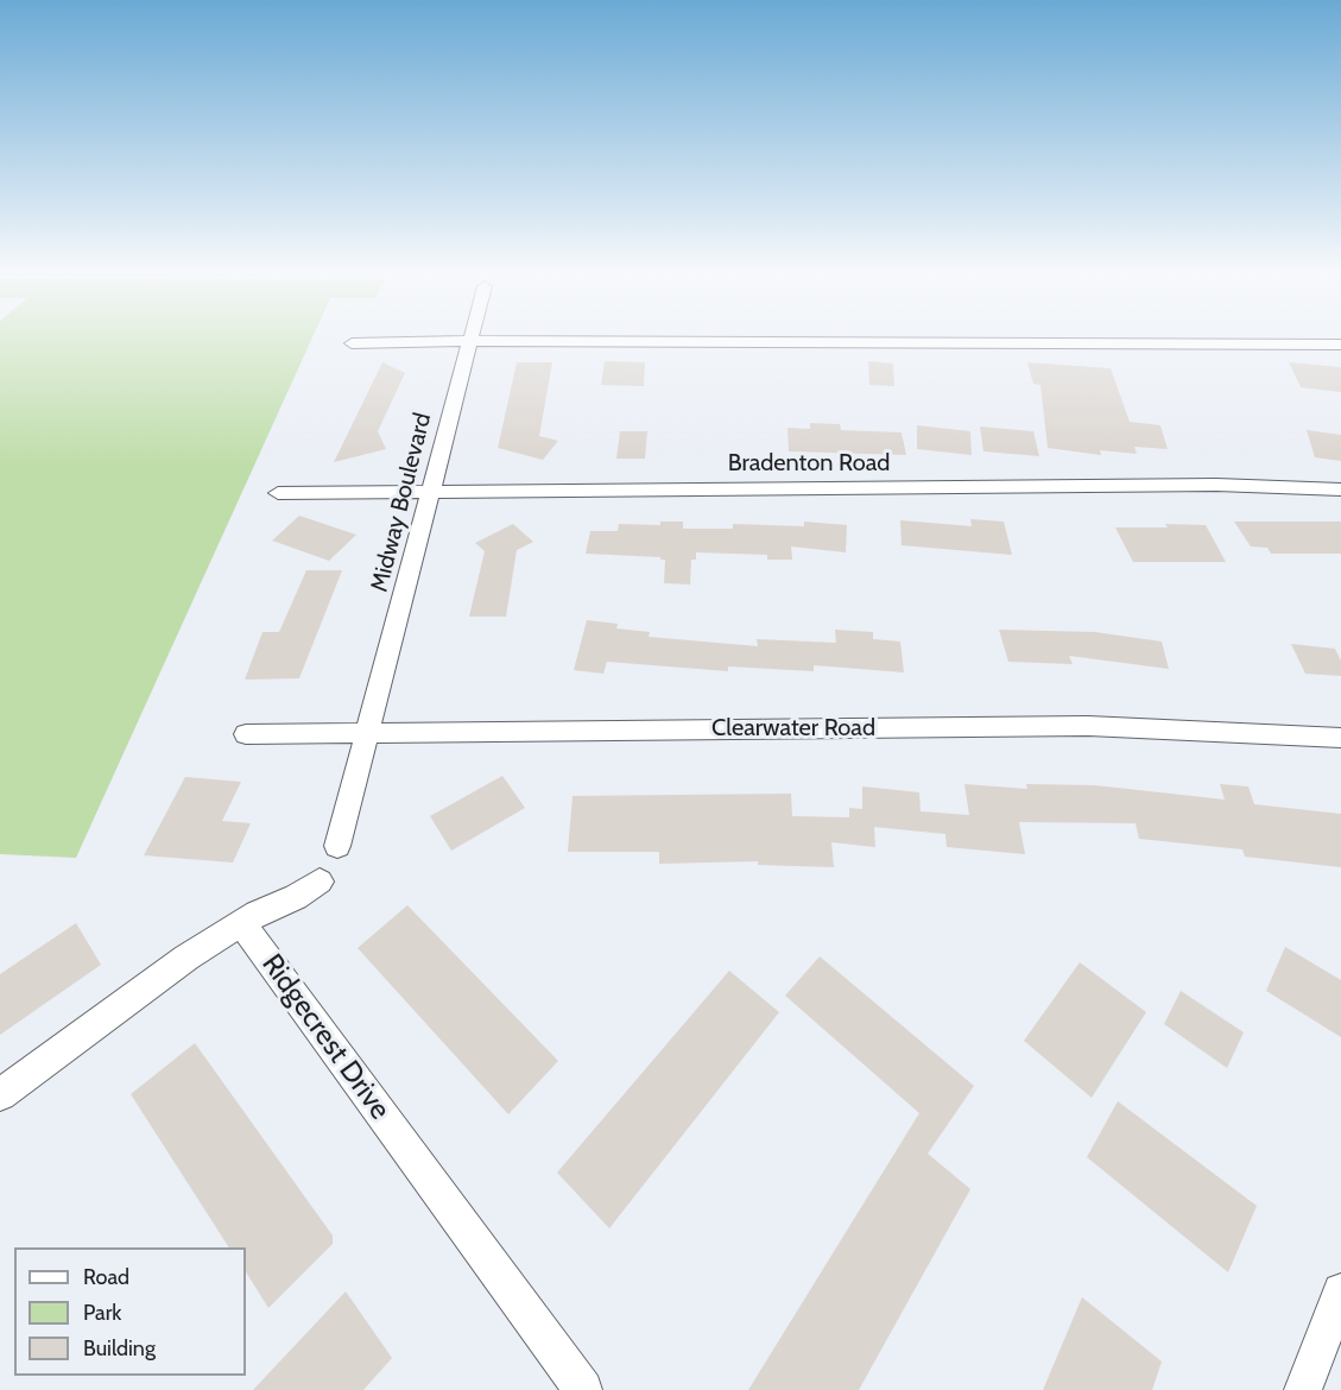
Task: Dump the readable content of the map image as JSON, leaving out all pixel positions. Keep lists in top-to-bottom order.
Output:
{
  "streets": {
    "street": [
      "Bradenton Road",
      "Midway Boulevard",
      "Clearwater Road",
      "Ridgecrest Drive"
    ]
  },
  "crossings": [
    ["Bradenton Road", "Midway Boulevard"],
    ["Midway Boulevard", "Clearwater Road"]
  ],
  "legend": ["Road", "Park", "Building"]
}
